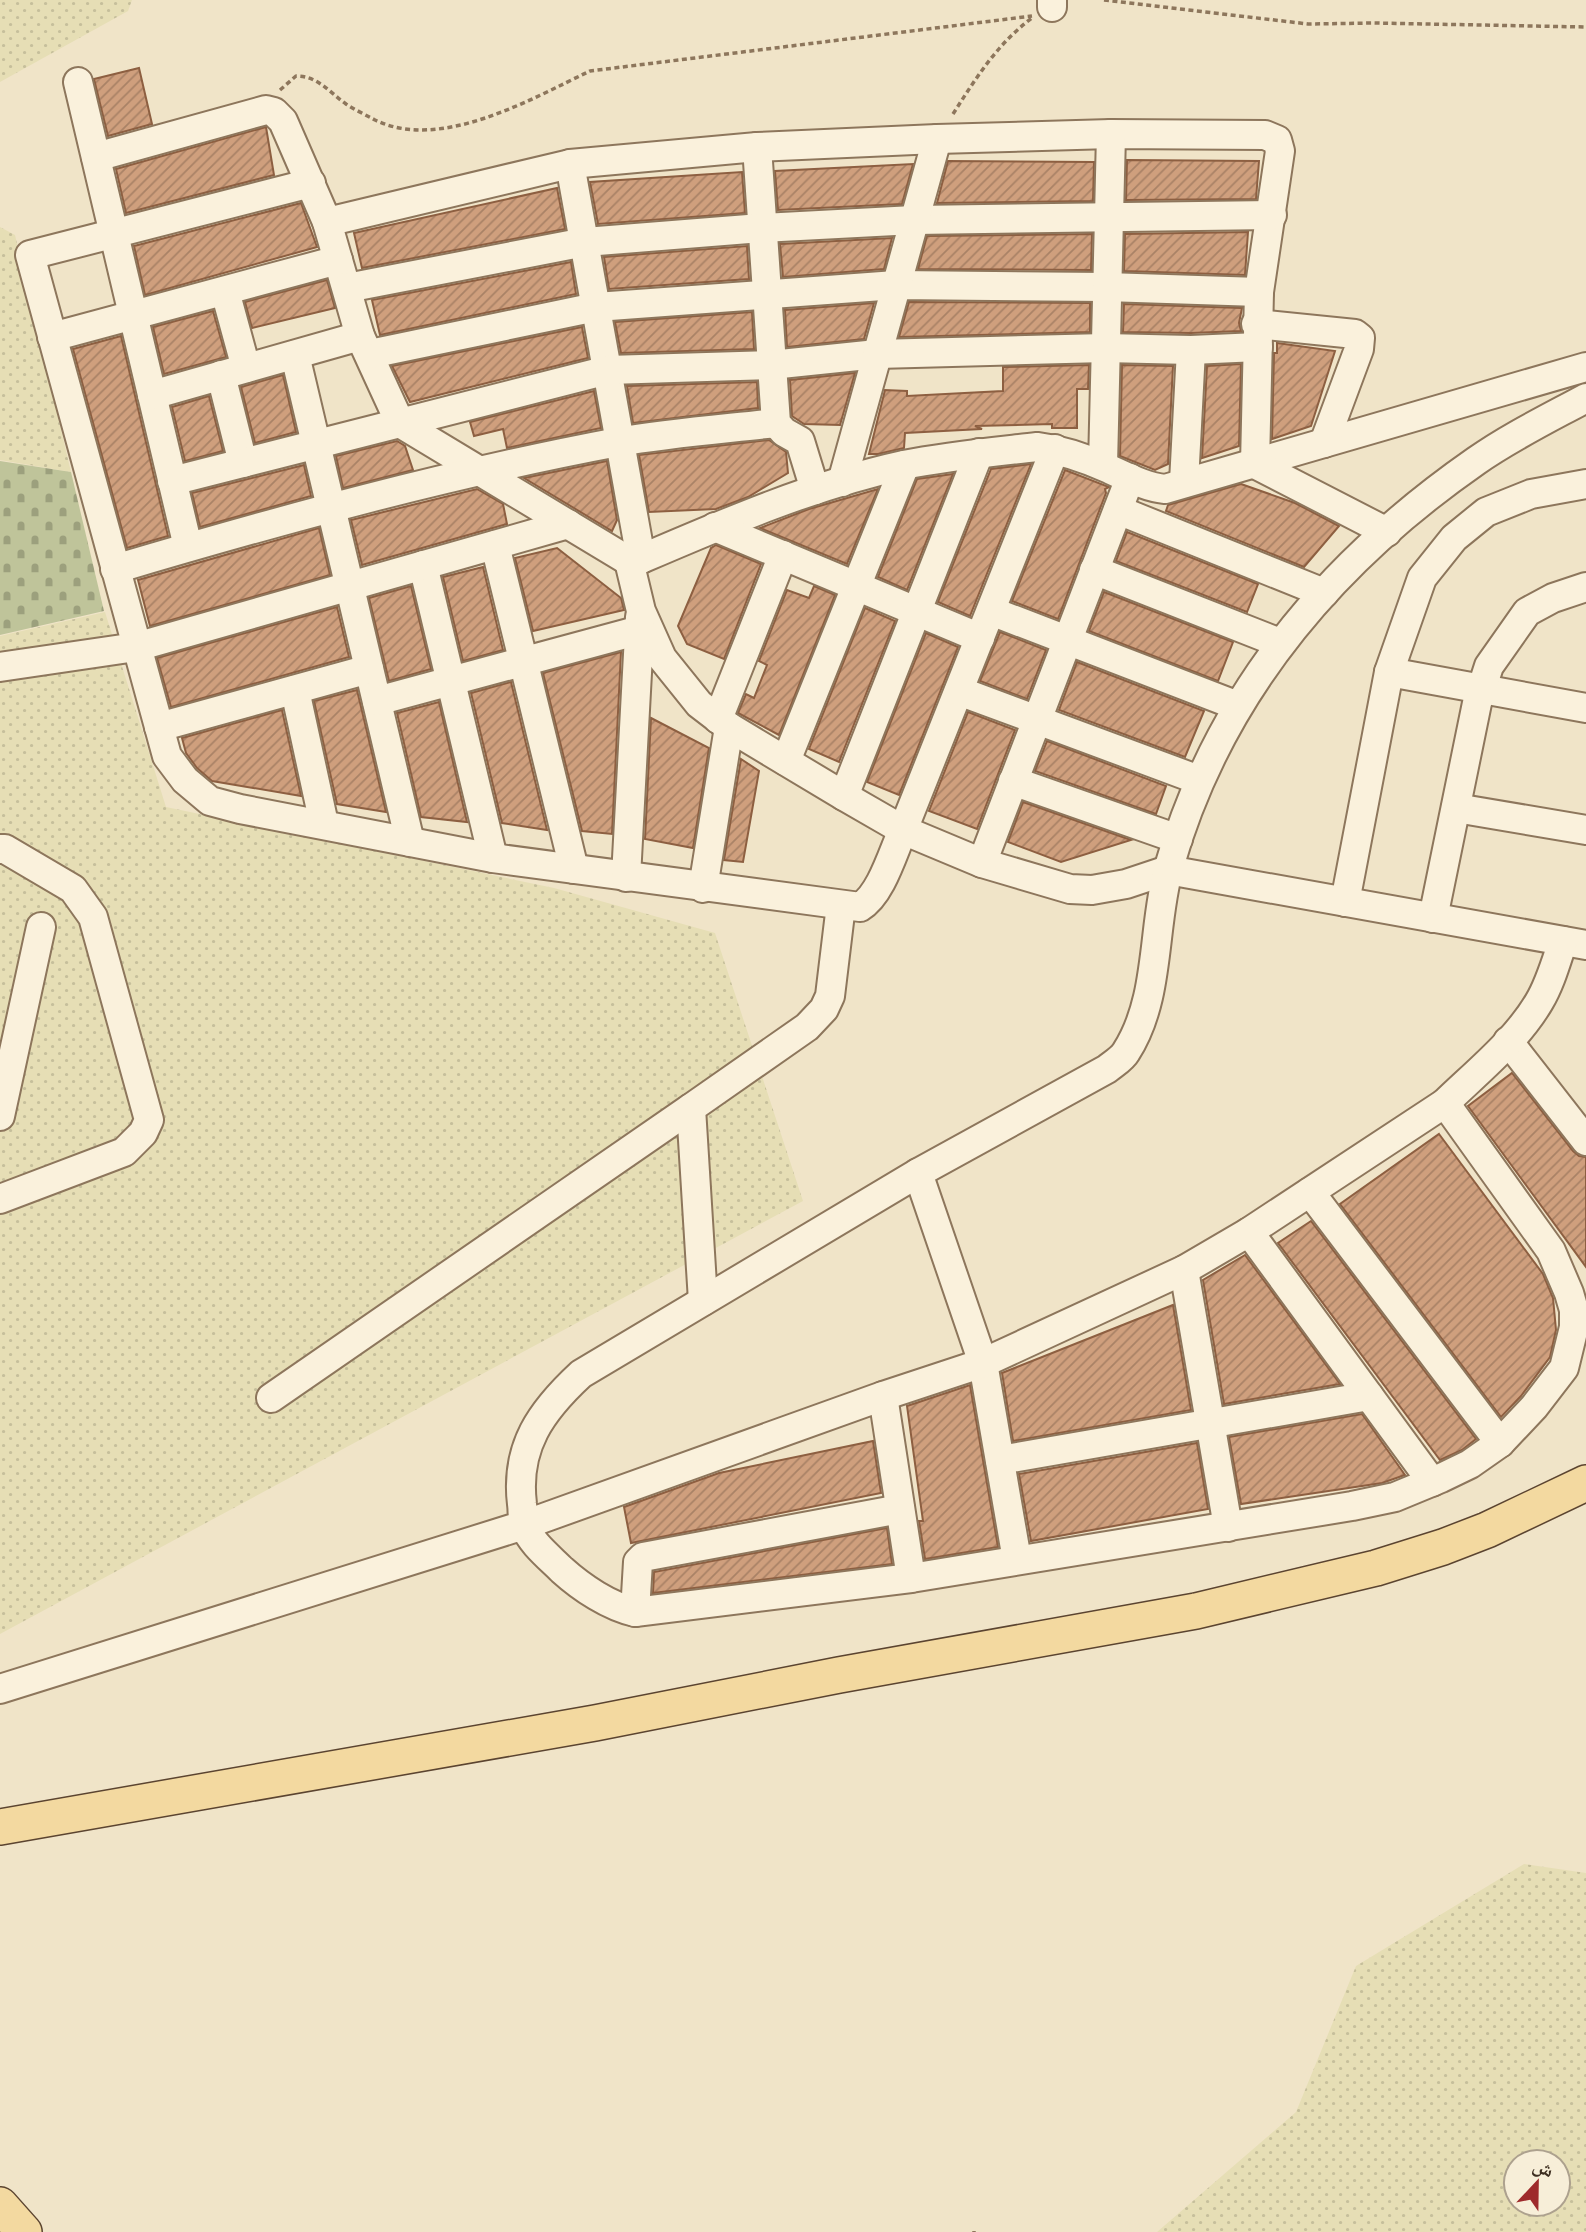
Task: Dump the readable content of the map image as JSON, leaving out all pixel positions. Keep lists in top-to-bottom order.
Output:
{
  "north": "top"
}
